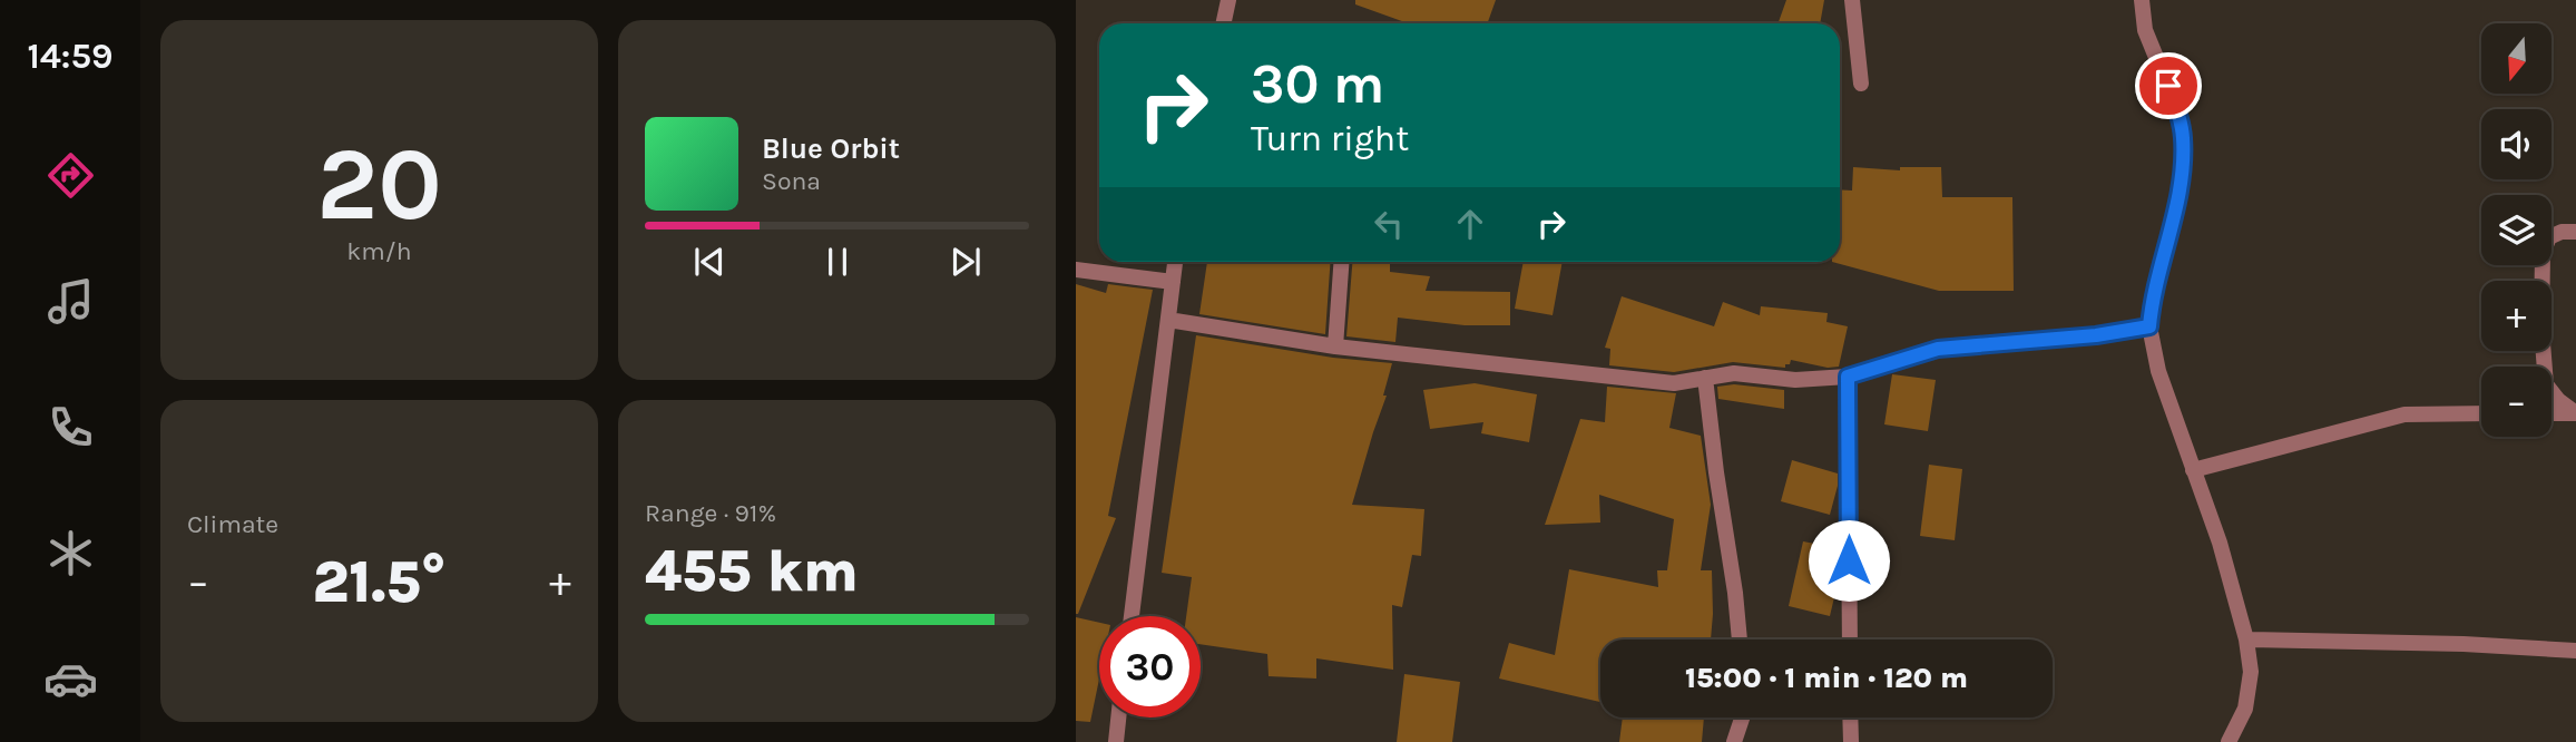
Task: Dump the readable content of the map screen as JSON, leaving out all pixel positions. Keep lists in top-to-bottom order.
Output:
{
  "north": "bottom",
  "page": {
    "tabs": "14:59",
    "tile": [
      ["20", "km/h"],
      "Climate",
      ["Range · 91%", "455 km"]
    ],
    "map_buttons": ["+", "−"],
    "turn": ["30 m", "Turn right"],
    "song": ["Blue Orbit", "Sona"],
    "heat": ["−", "21.5°", "+"],
    "limit": "30",
    "trip": "15:00 · 1 min · 120 m"
  }
}
